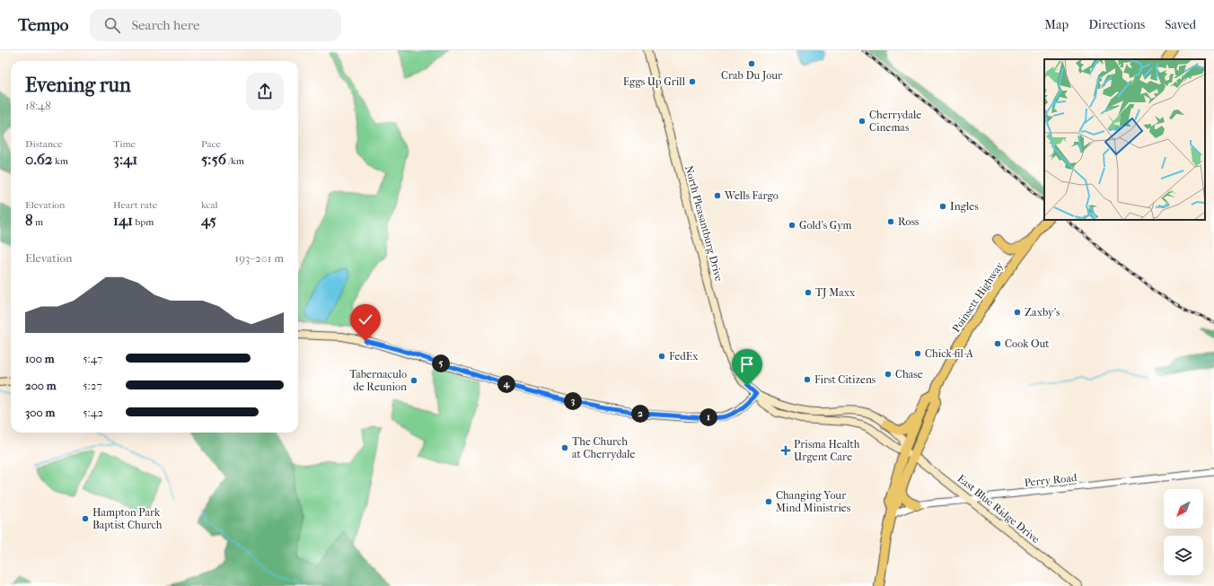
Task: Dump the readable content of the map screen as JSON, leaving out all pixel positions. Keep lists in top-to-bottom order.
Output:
{
  "streets": {
    "highway": ["Poinsett Highway"],
    "main road": ["North Pleasantburg Drive", "East Blue Ridge Drive"],
    "street": ["Perry Road"]
  },
  "crossings": [
    ["North Pleasantburg Drive", "Poinsett Highway"],
    ["North Pleasantburg Drive", "East Blue Ridge Drive"],
    ["Poinsett Highway", "Perry Road"],
    ["Poinsett Highway", "East Blue Ridge Drive"],
    ["Perry Road", "East Blue Ridge Drive"]
  ],
  "places": {
    "other": [
      "Crab Du Jour",
      "Eggs Up Grill",
      "Cherrydale Cinemas",
      "Wells Fargo",
      "Ingles",
      "Ross",
      "Gold's Gym",
      "TJ Maxx",
      "Zaxby's",
      "Cook Out",
      "Chick-fil-A",
      "FedEx",
      "Chase",
      "First Citizens",
      "Tabernaculo de Reunion",
      "The Church at Cherrydale",
      "Changing Your Mind Ministries",
      "Hampton Park Baptist Church"
    ],
    "health": ["Prisma Health Urgent Care"]
  },
  "north": "bottom left",
  "page": {
    "header": "Tempo",
    "search": "Search here",
    "nav": ["Map", "Directions", "Saved"],
    "heading": ["Evening run", "18:48"],
    "stats": [
      ["Distance", "0.62 km"],
      ["Time", "3:41"],
      ["Pace", "5:56 /km"],
      ["Elevation", "8 m"],
      ["Heart rate", "141 bpm"],
      ["kcal", "45"]
    ],
    "chart": ["Elevation", "193–201 m"],
    "list": [
      {
        "name": "100 m",
        "note": "5:47"
      },
      {
        "name": "200 m",
        "note": "5:27"
      },
      {
        "name": "300 m",
        "note": "5:42"
      }
    ],
    "pins": [
      "5",
      "4",
      "3",
      "2",
      "1"
    ]
  }
}
